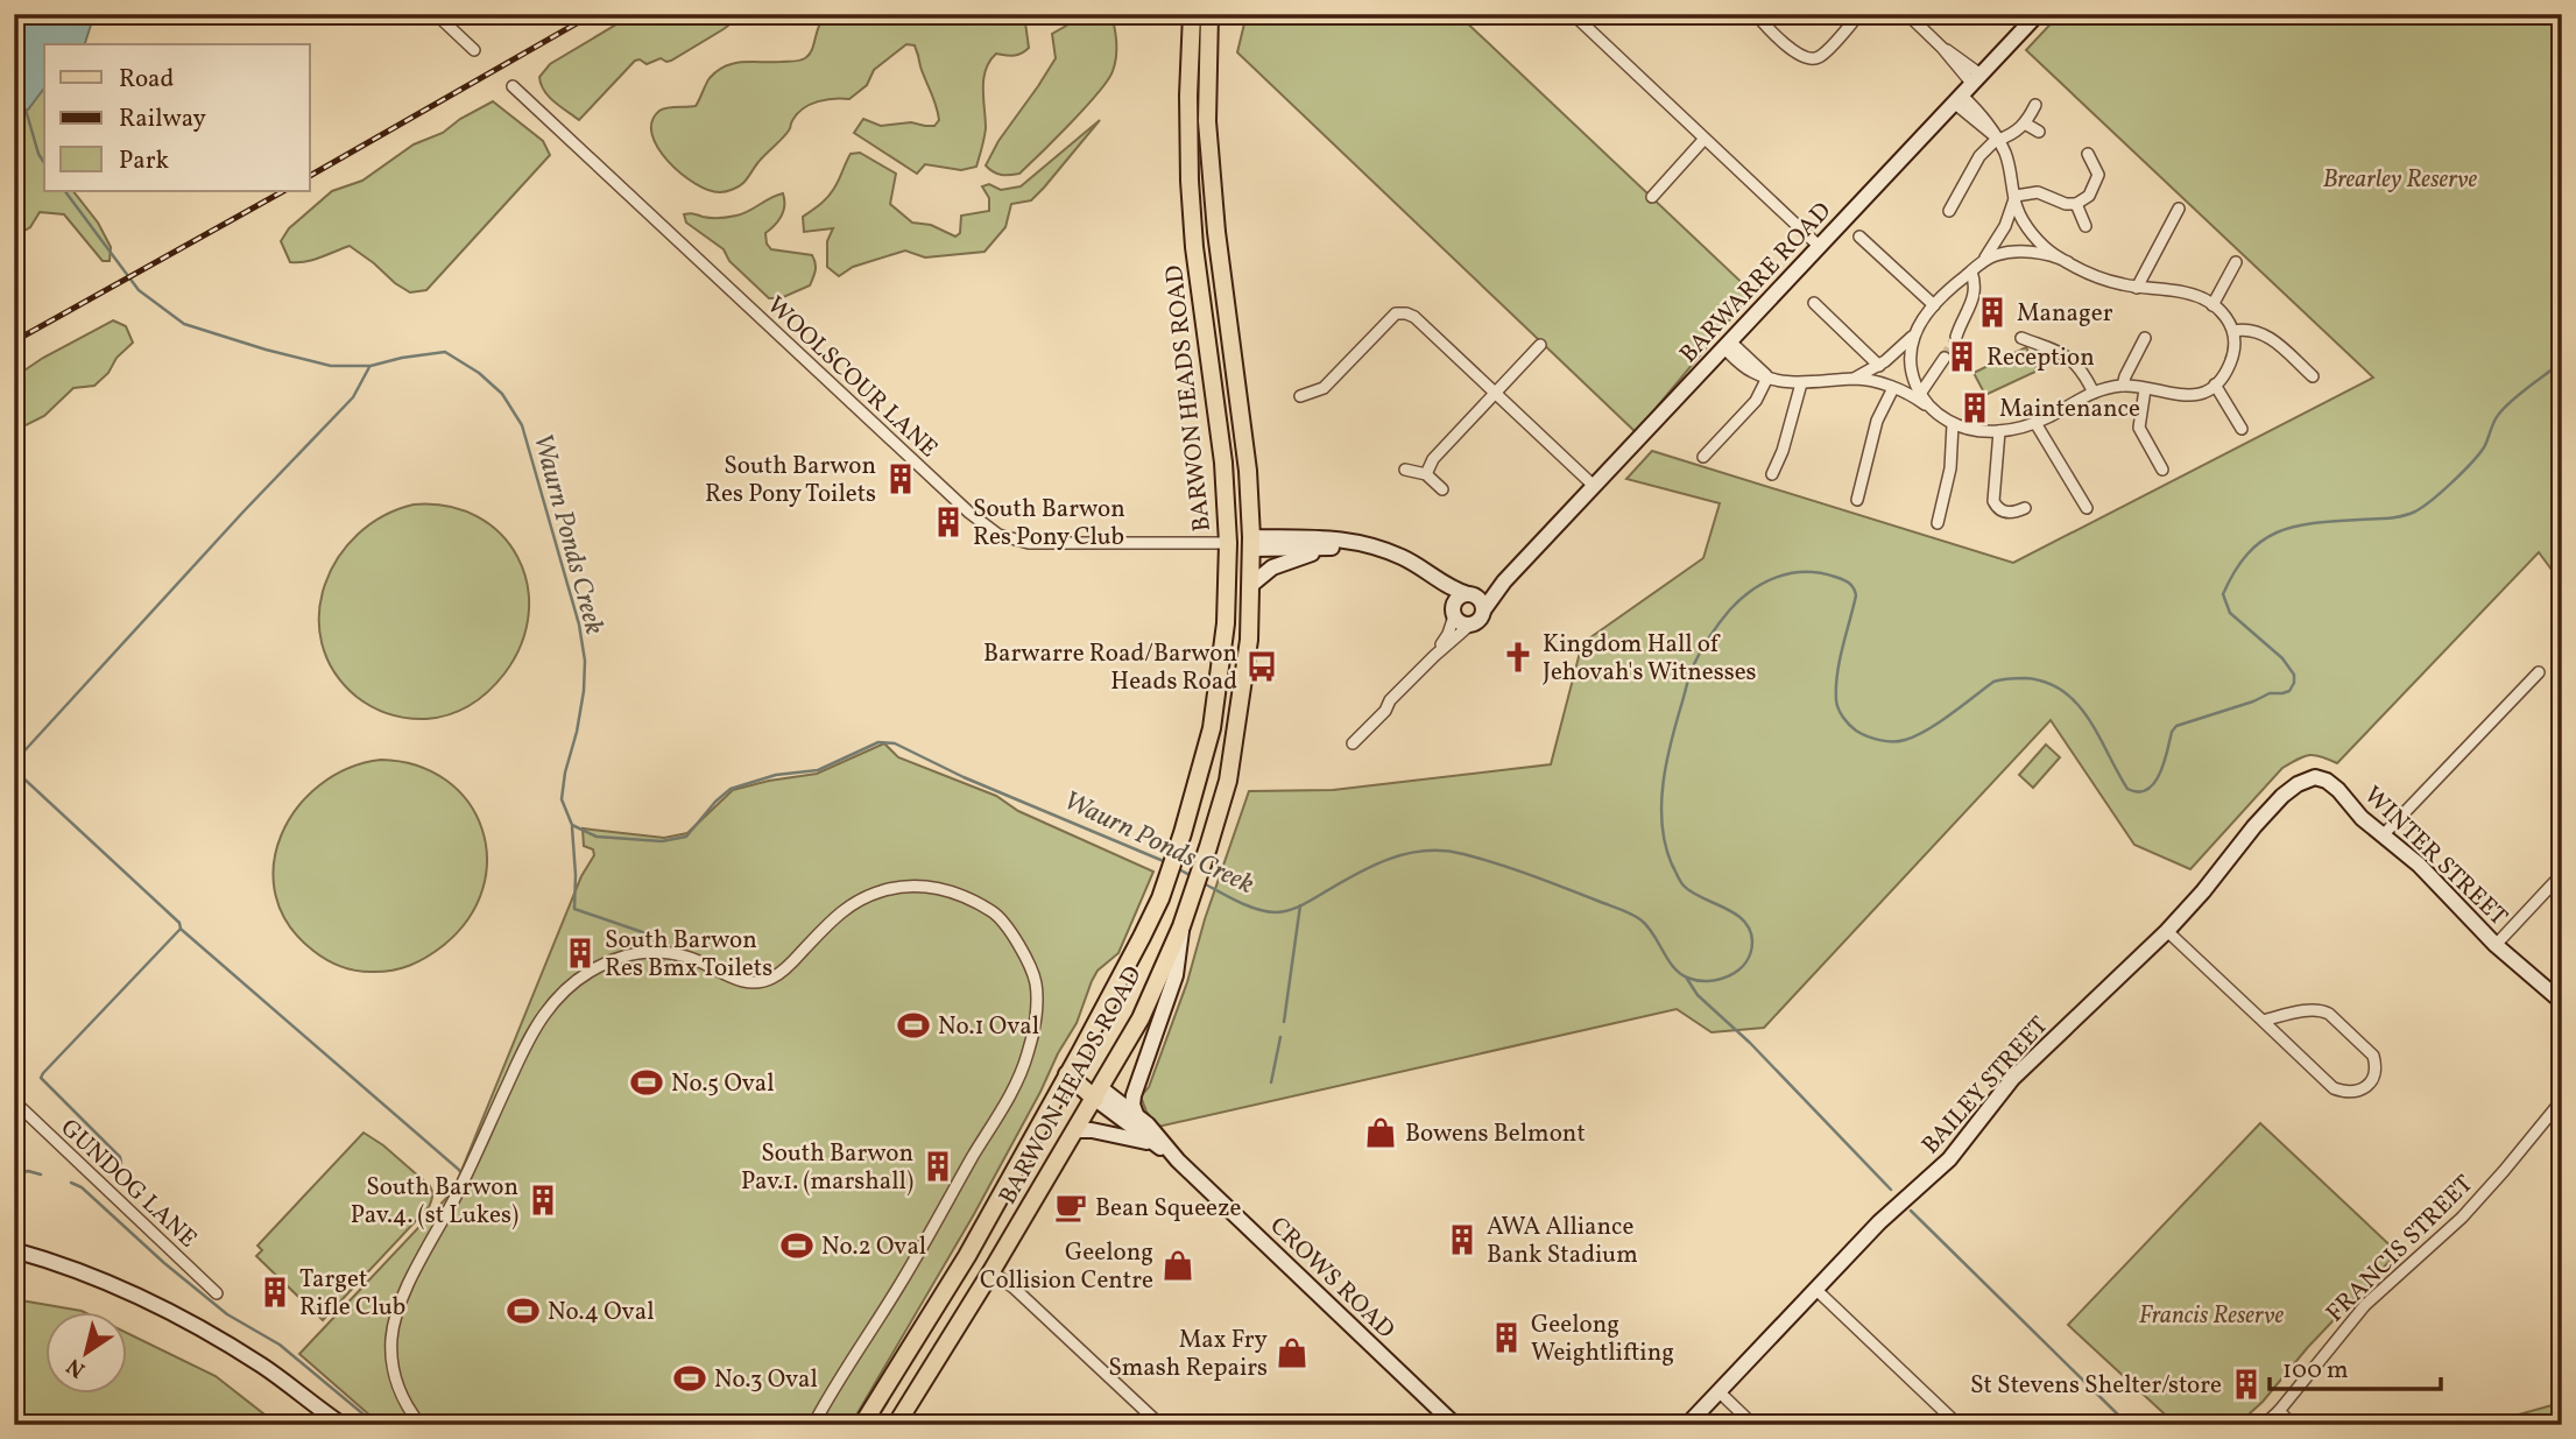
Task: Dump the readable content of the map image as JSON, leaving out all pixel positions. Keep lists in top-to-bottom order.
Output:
{
  "streets": {
    "main road": ["BARWON HEADS ROAD"],
    "street": [
      "BARWARRE ROAD",
      "WOOLSCOUR LANE",
      "WINTER STREET",
      "BAILEY STREET",
      "GUNDOG LANE",
      "FRANCIS STREET",
      "CROWS ROAD"
    ]
  },
  "crossings": [
    ["WOOLSCOUR LANE", "BARWON HEADS ROAD"],
    ["BARWON HEADS ROAD", "CROWS ROAD"],
    ["WINTER STREET", "BAILEY STREET"]
  ],
  "water": ["Waurn Ponds Creek"],
  "parks": ["Brearley Reserve", "Francis Reserve"],
  "places": {
    "building": [
      "Manager",
      "Reception",
      "Maintenance",
      "South Barwon Res Pony Toilets",
      "South Barwon Res Pony Club",
      "South Barwon Res Bmx Toilets",
      "South Barwon Pav.1. (marshall)",
      "South Barwon Pav.4. (st Lukes)",
      "AWA Alliance Bank Stadium",
      "Target Rifle Club",
      "Geelong Weightlifting",
      "St Stevens Shelter/store"
    ],
    "church": ["Kingdom Hall of Jehovah's Witnesses"],
    "bus stop": ["Barwarre Road/Barwon Heads Road"],
    "sports": [
      "No.1 Oval",
      "No.5 Oval",
      "No.2 Oval",
      "No.4 Oval",
      "No.3 Oval"
    ],
    "shop": ["Bowens Belmont", "Geelong Collision Centre", "Max Fry Smash Repairs"],
    "cafe": ["Bean Squeeze"]
  },
  "legend": ["Road", "Railway", "Park"],
  "scale_bar": "100 m",
  "north": "bottom left"
}
